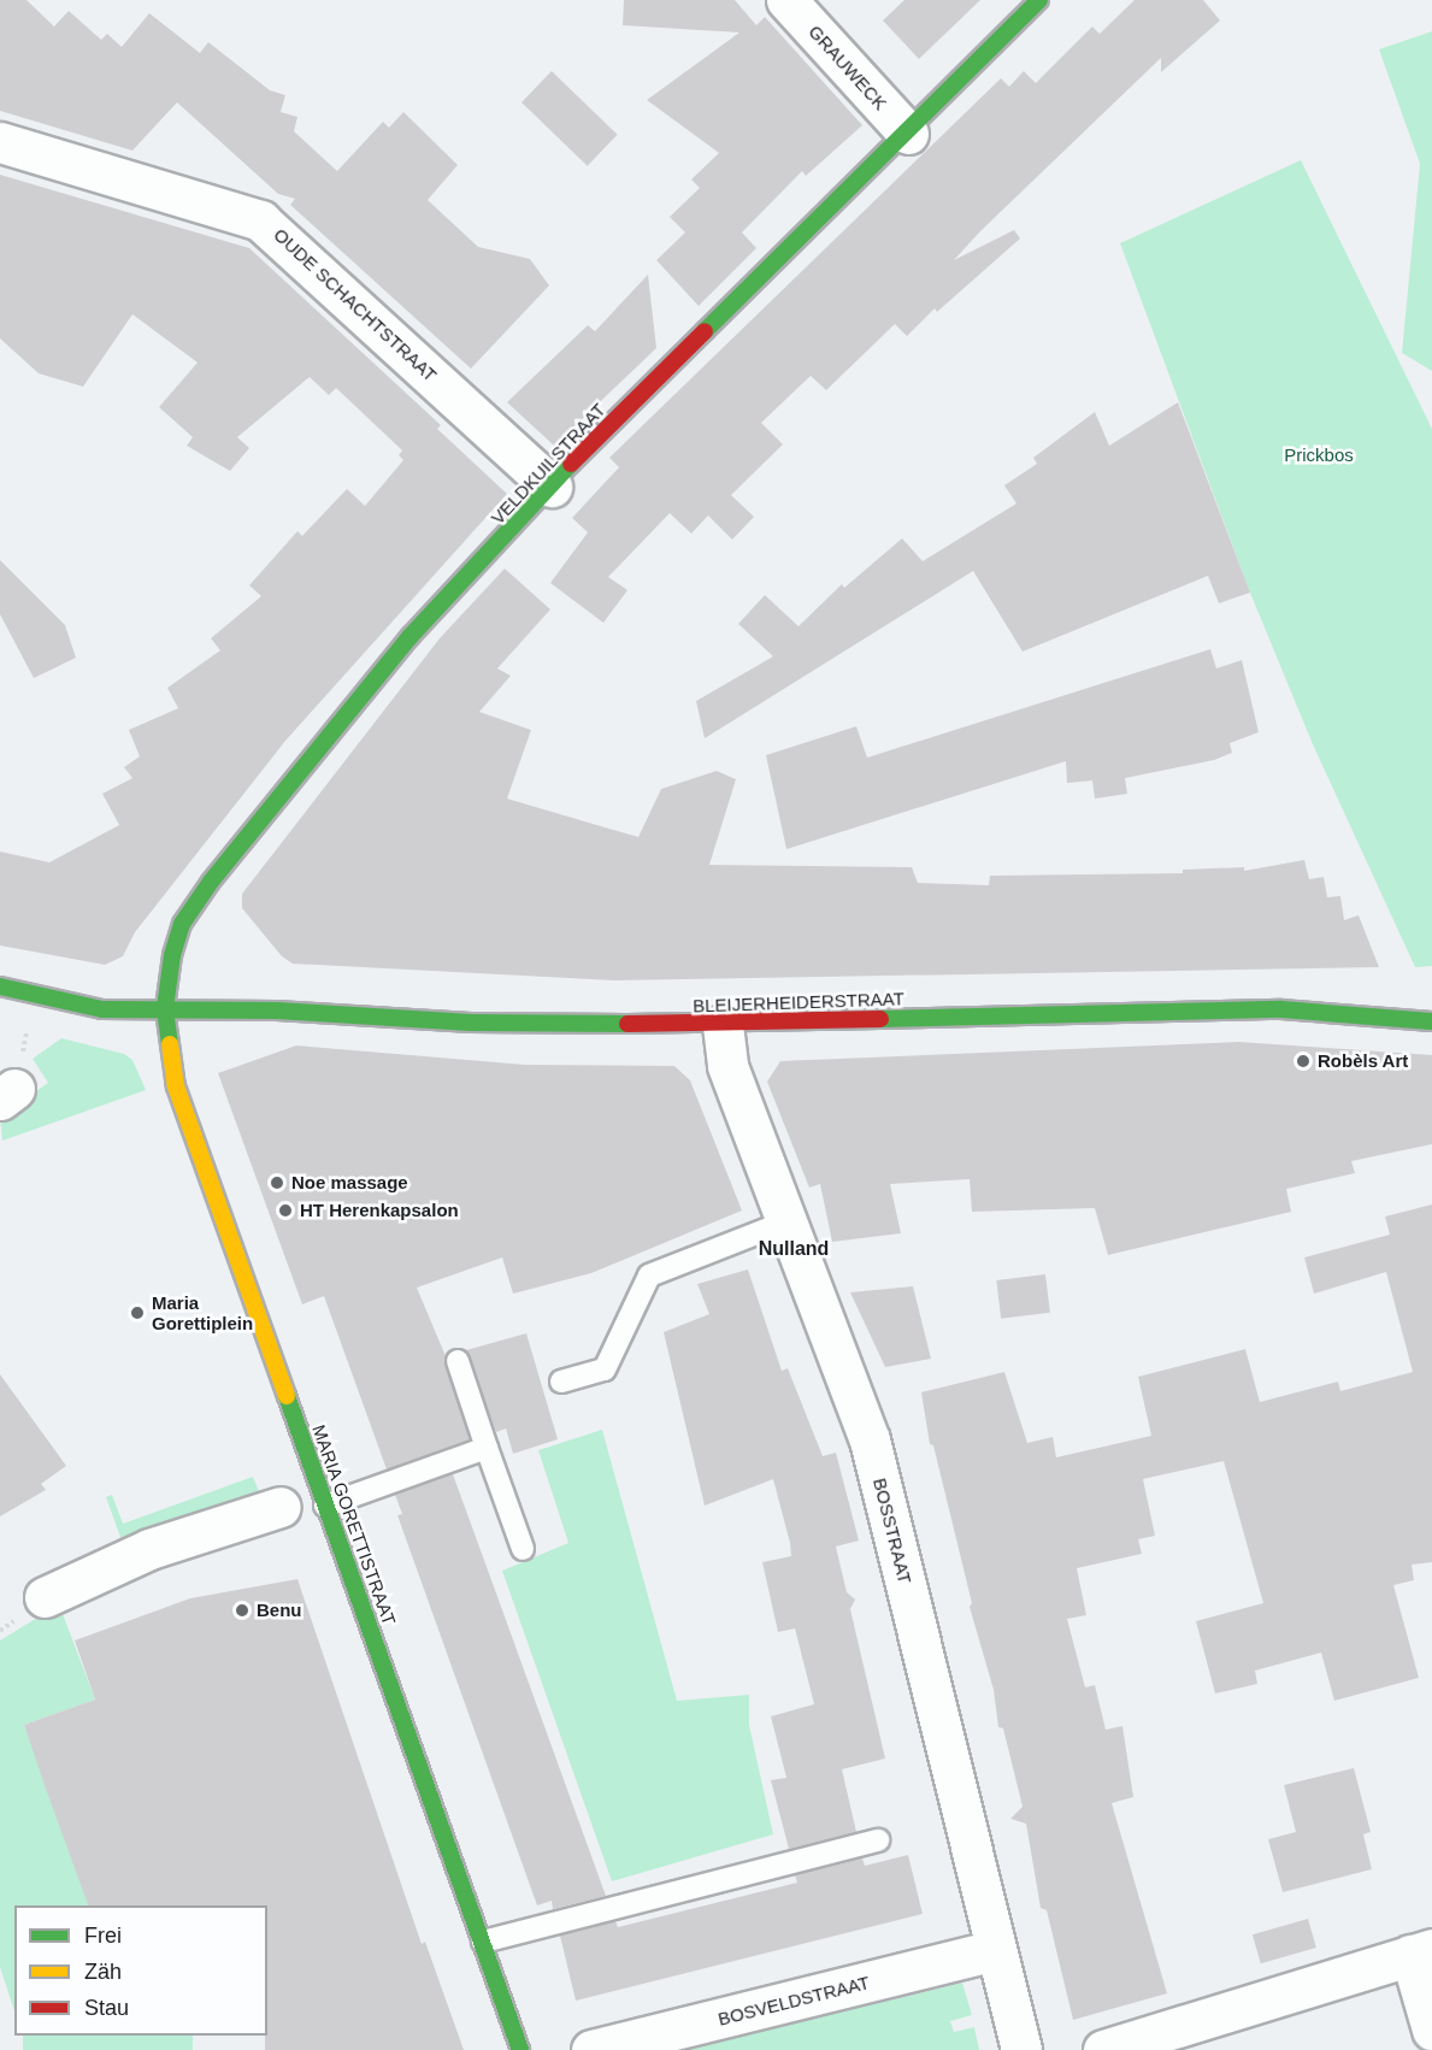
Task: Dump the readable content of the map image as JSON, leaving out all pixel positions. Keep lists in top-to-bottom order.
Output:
{
  "streets": {
    "street": [
      "GRAUWECK",
      "OUDE SCHACHTSTRAAT",
      "VELDKUILSTRAAT",
      "BLEIJERHEIDERSTRAAT",
      "MARIA GORETTISTRAAT",
      "BOSSTRAAT",
      "BOSVELDSTRAAT"
    ]
  },
  "crossings": [
    ["GRAUWECK", "VELDKUILSTRAAT"],
    ["OUDE SCHACHTSTRAAT", "VELDKUILSTRAAT"],
    ["VELDKUILSTRAAT", "BLEIJERHEIDERSTRAAT"],
    ["VELDKUILSTRAAT", "MARIA GORETTISTRAAT"],
    ["BLEIJERHEIDERSTRAAT", "MARIA GORETTISTRAAT"],
    ["BLEIJERHEIDERSTRAAT", "BOSSTRAAT"],
    ["BOSSTRAAT", "BOSVELDSTRAAT"]
  ],
  "districts": ["Nulland"],
  "parks": ["Prickbos"],
  "places": [
    "Robèls Art",
    "Noe massage",
    "HT Herenkapsalon",
    "Maria Gorettiplein",
    "Benu"
  ],
  "legend": ["Frei", "Zäh", "Stau"]
}
